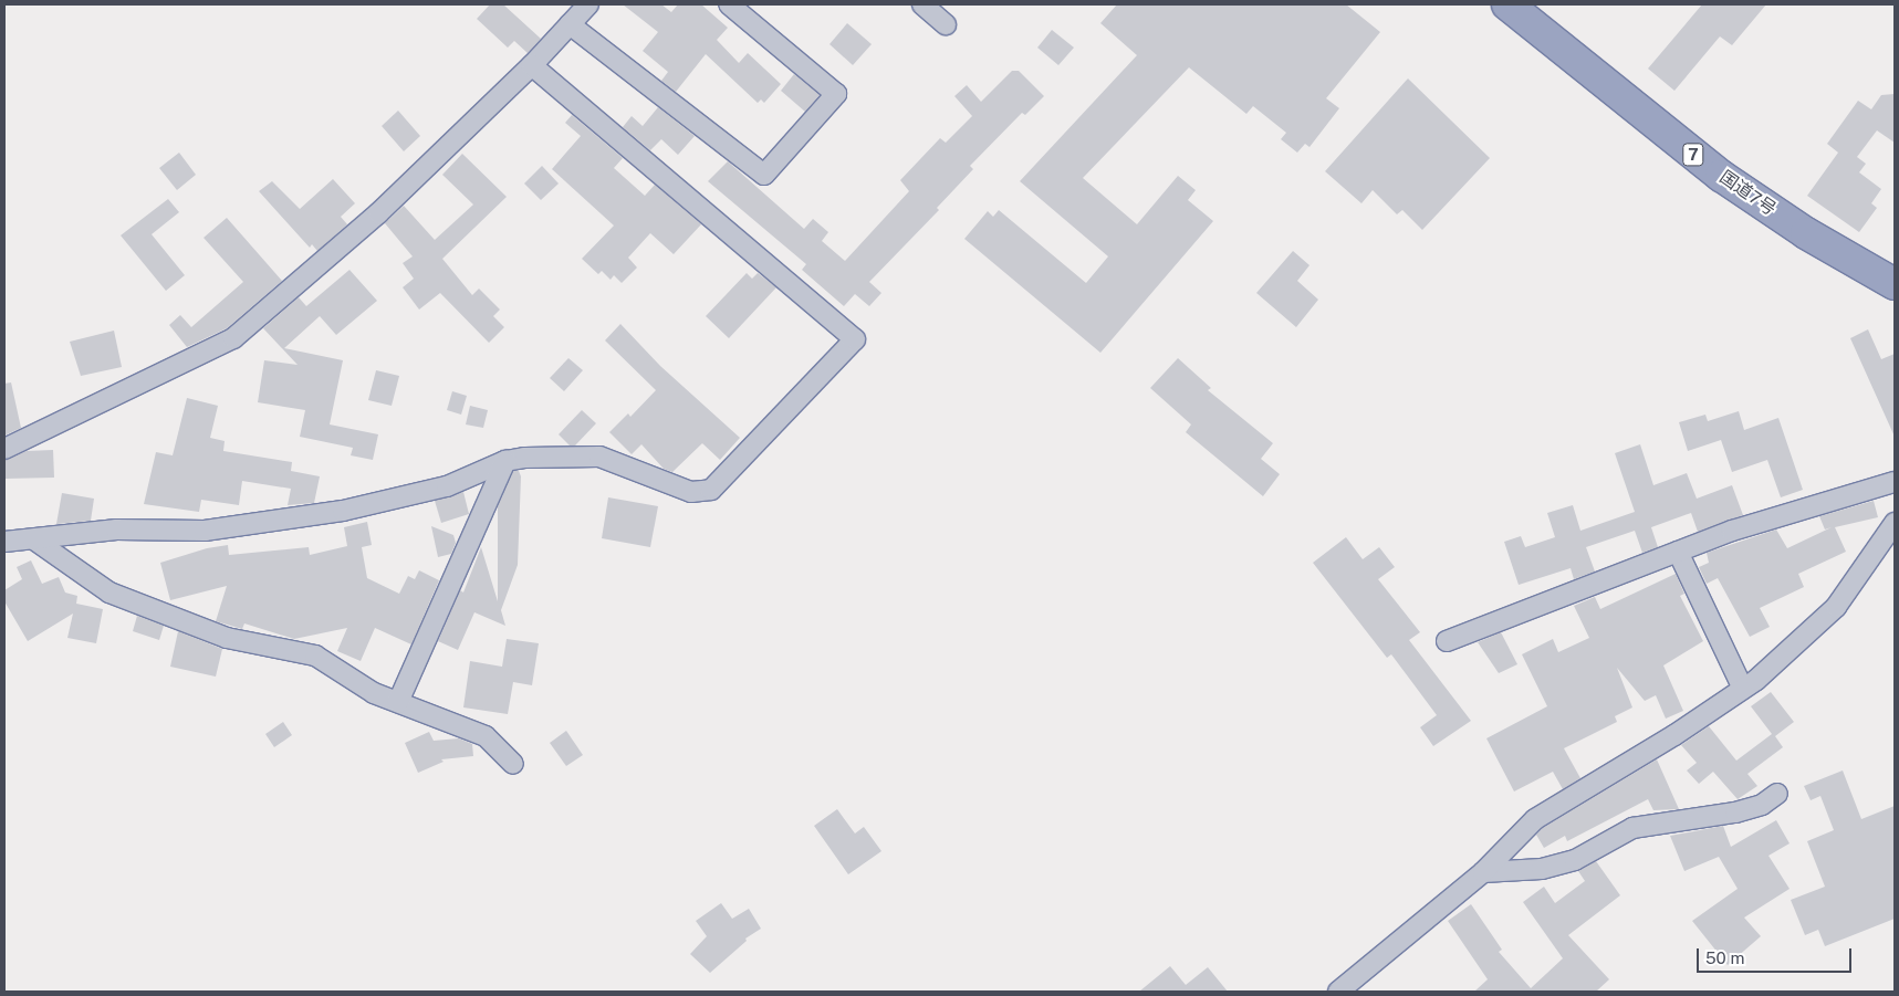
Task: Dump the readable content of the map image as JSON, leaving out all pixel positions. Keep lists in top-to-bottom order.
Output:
{
  "streets": {
    "highway": ["7", "国道7号"]
  },
  "scale_bar": "50 m"
}
